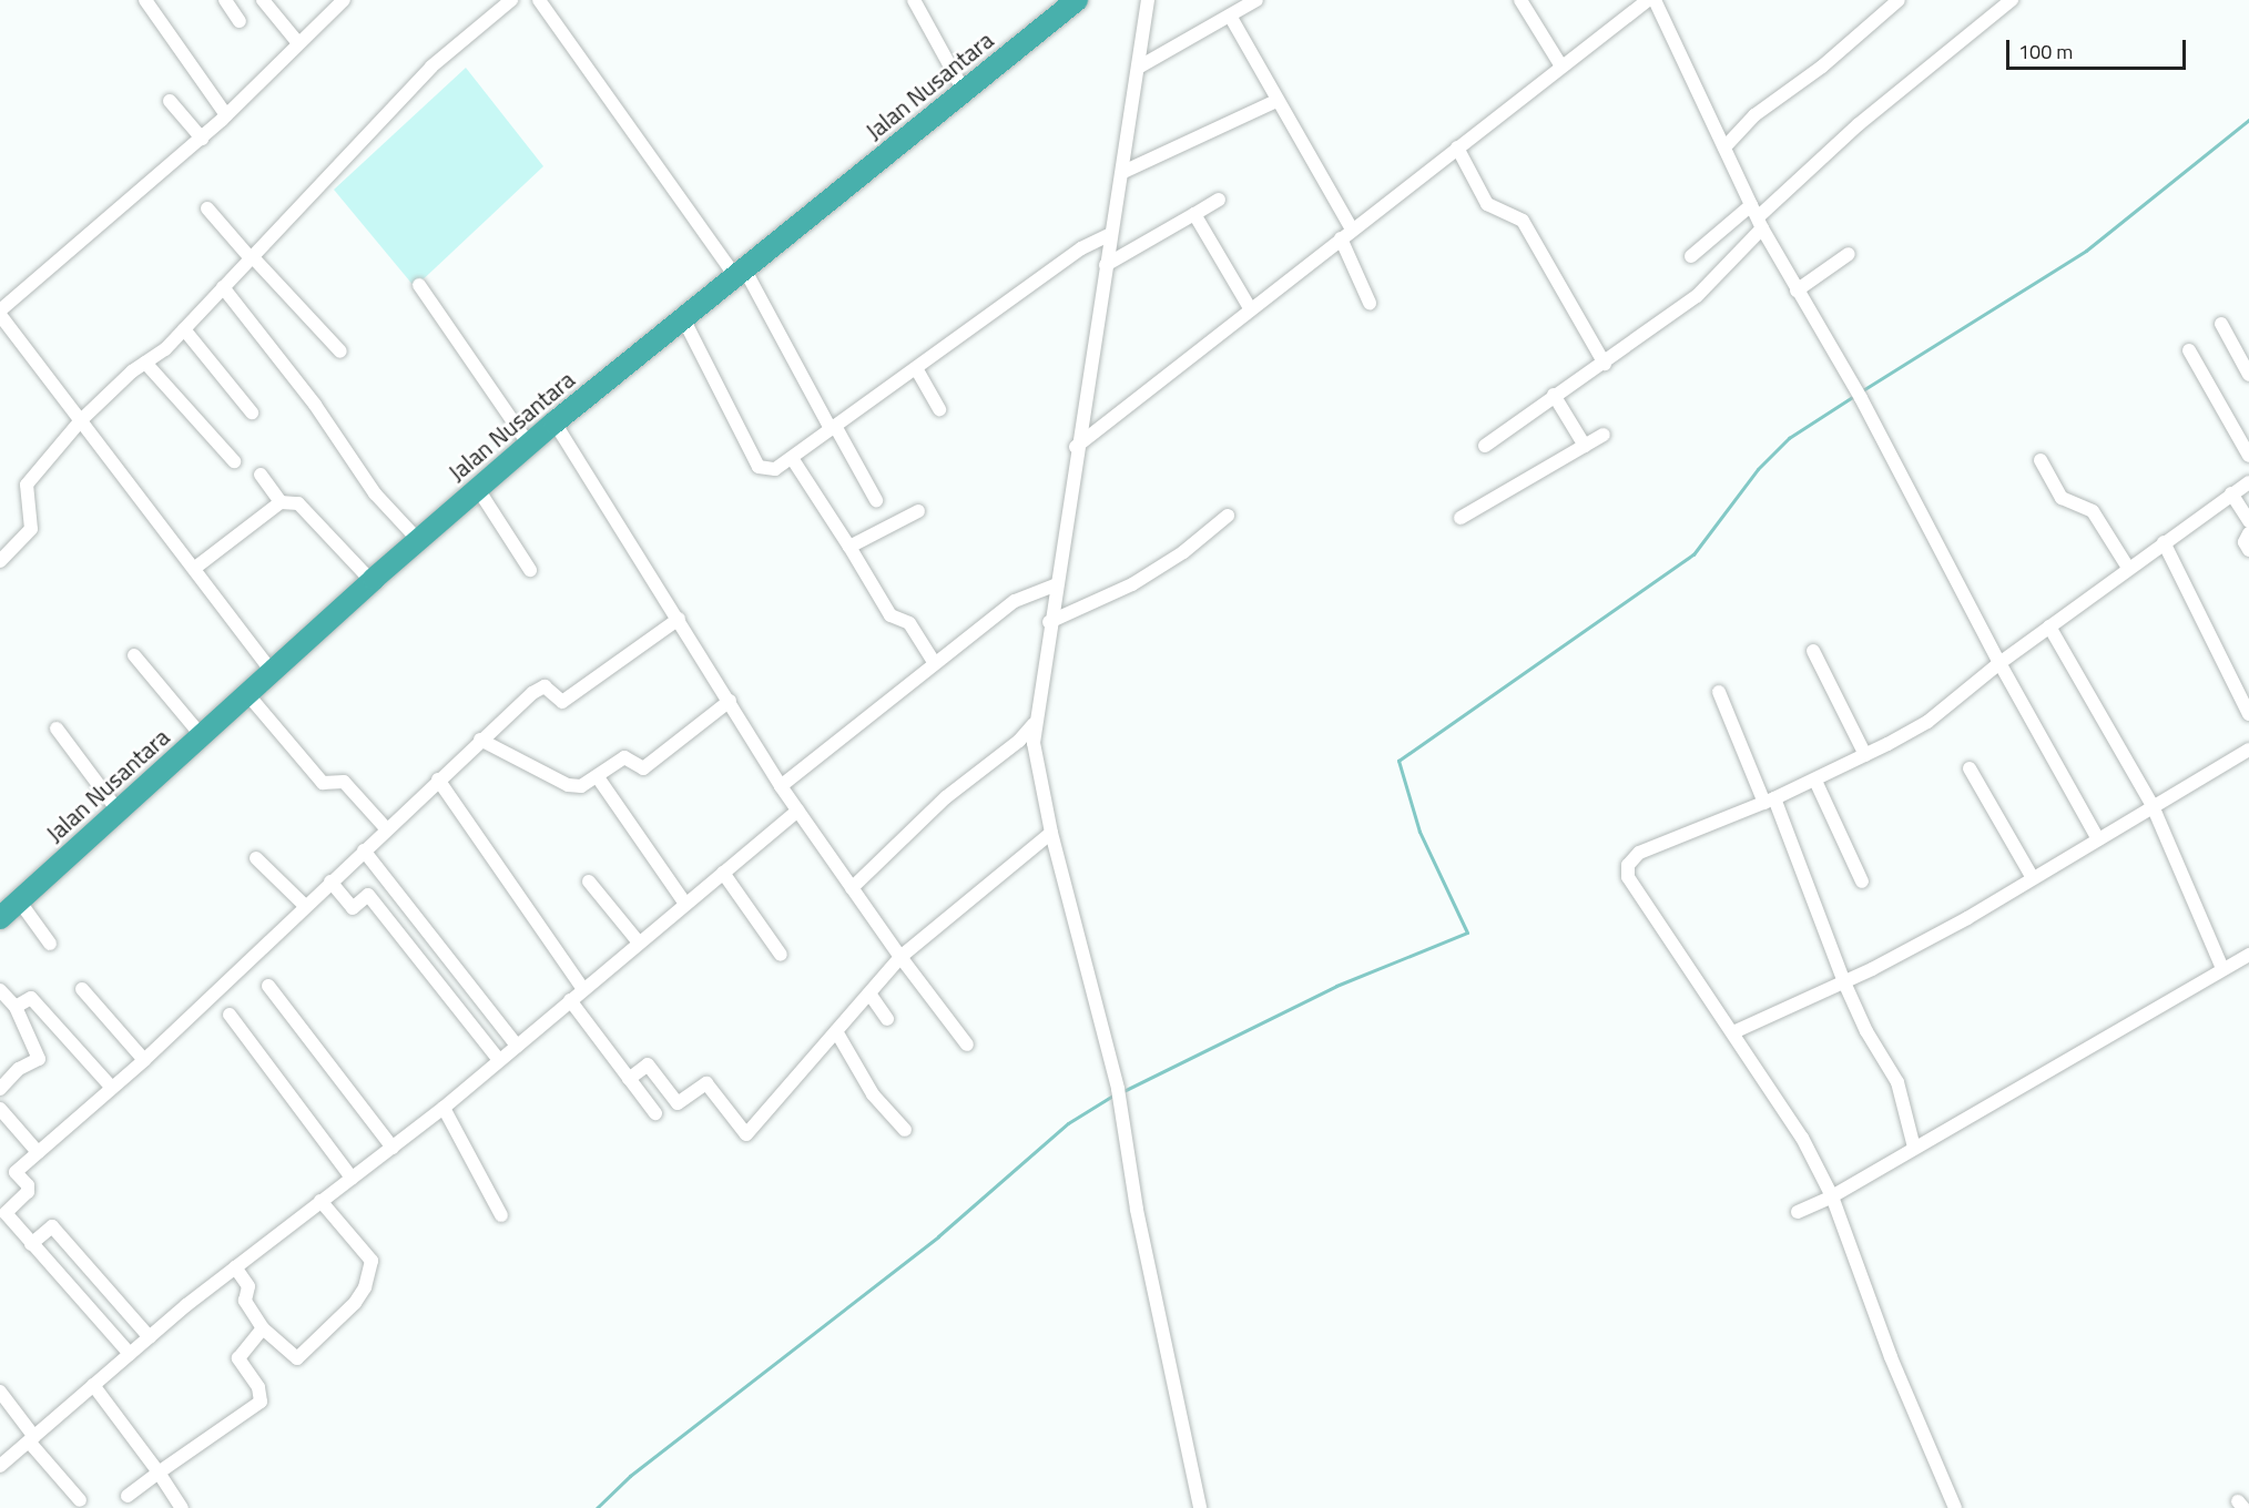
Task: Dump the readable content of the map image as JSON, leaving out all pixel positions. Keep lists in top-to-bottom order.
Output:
{
  "streets": {
    "highway": ["Jalan Nusantara"]
  },
  "scale_bar": "100 m"
}
